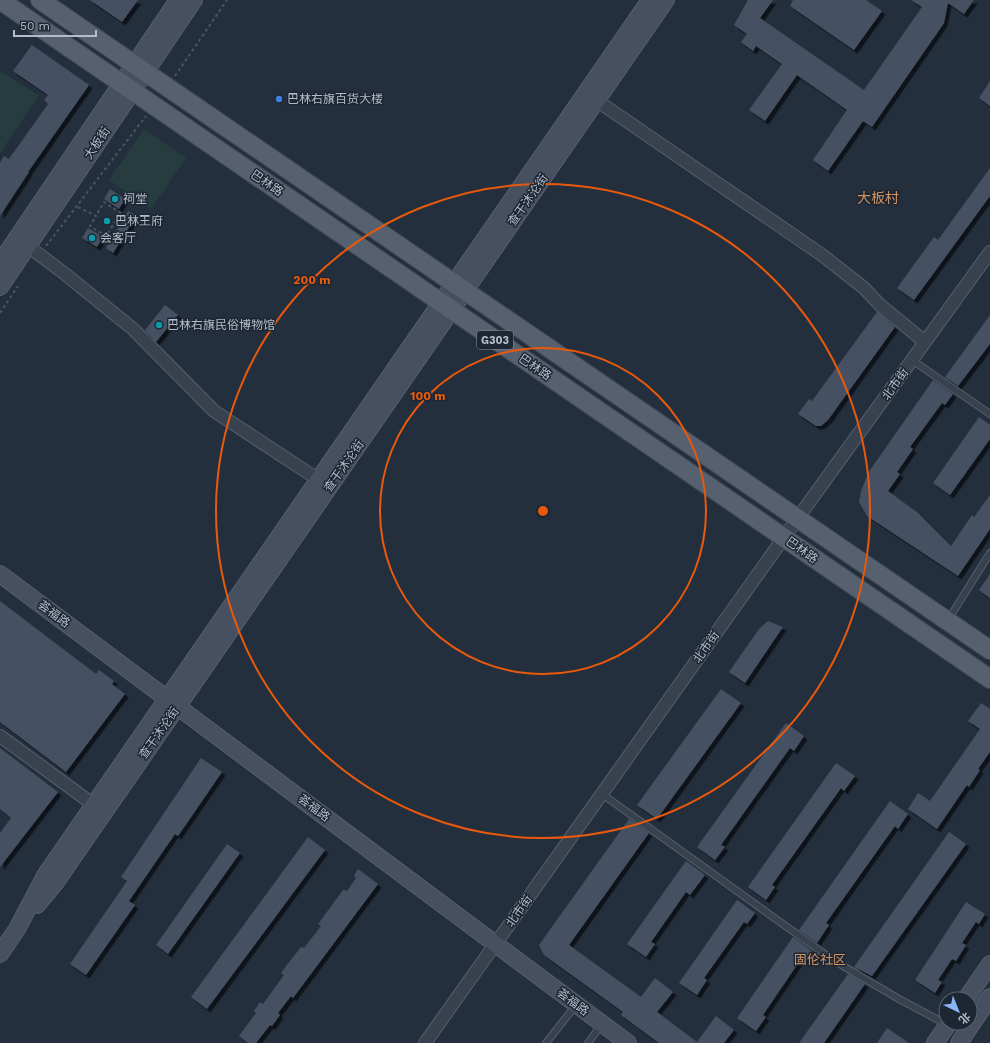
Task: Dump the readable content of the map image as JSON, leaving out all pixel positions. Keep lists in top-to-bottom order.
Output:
{
  "streets": {
    "main road": ["巴林路", "G303"],
    "street": [
      "大板街",
      "查干沐沦街",
      "北市街",
      "荟福路"
    ]
  },
  "crossings": [
    ["大板街", "巴林路"],
    ["巴林路", "查干沐沦街"],
    ["巴林路", "北市街"],
    ["查干沐沦街", "荟福路"],
    ["北市街", "荟福路"]
  ],
  "districts": ["大板村", "固伦社区"],
  "places": [
    "巴林右旗百货大楼",
    "祠堂",
    "巴林王府",
    "会客厅",
    "巴林右旗民俗博物馆"
  ],
  "scale_bar": "50 m",
  "north": "bottom right",
  "rings": ["200 m", "100 m"]
}
